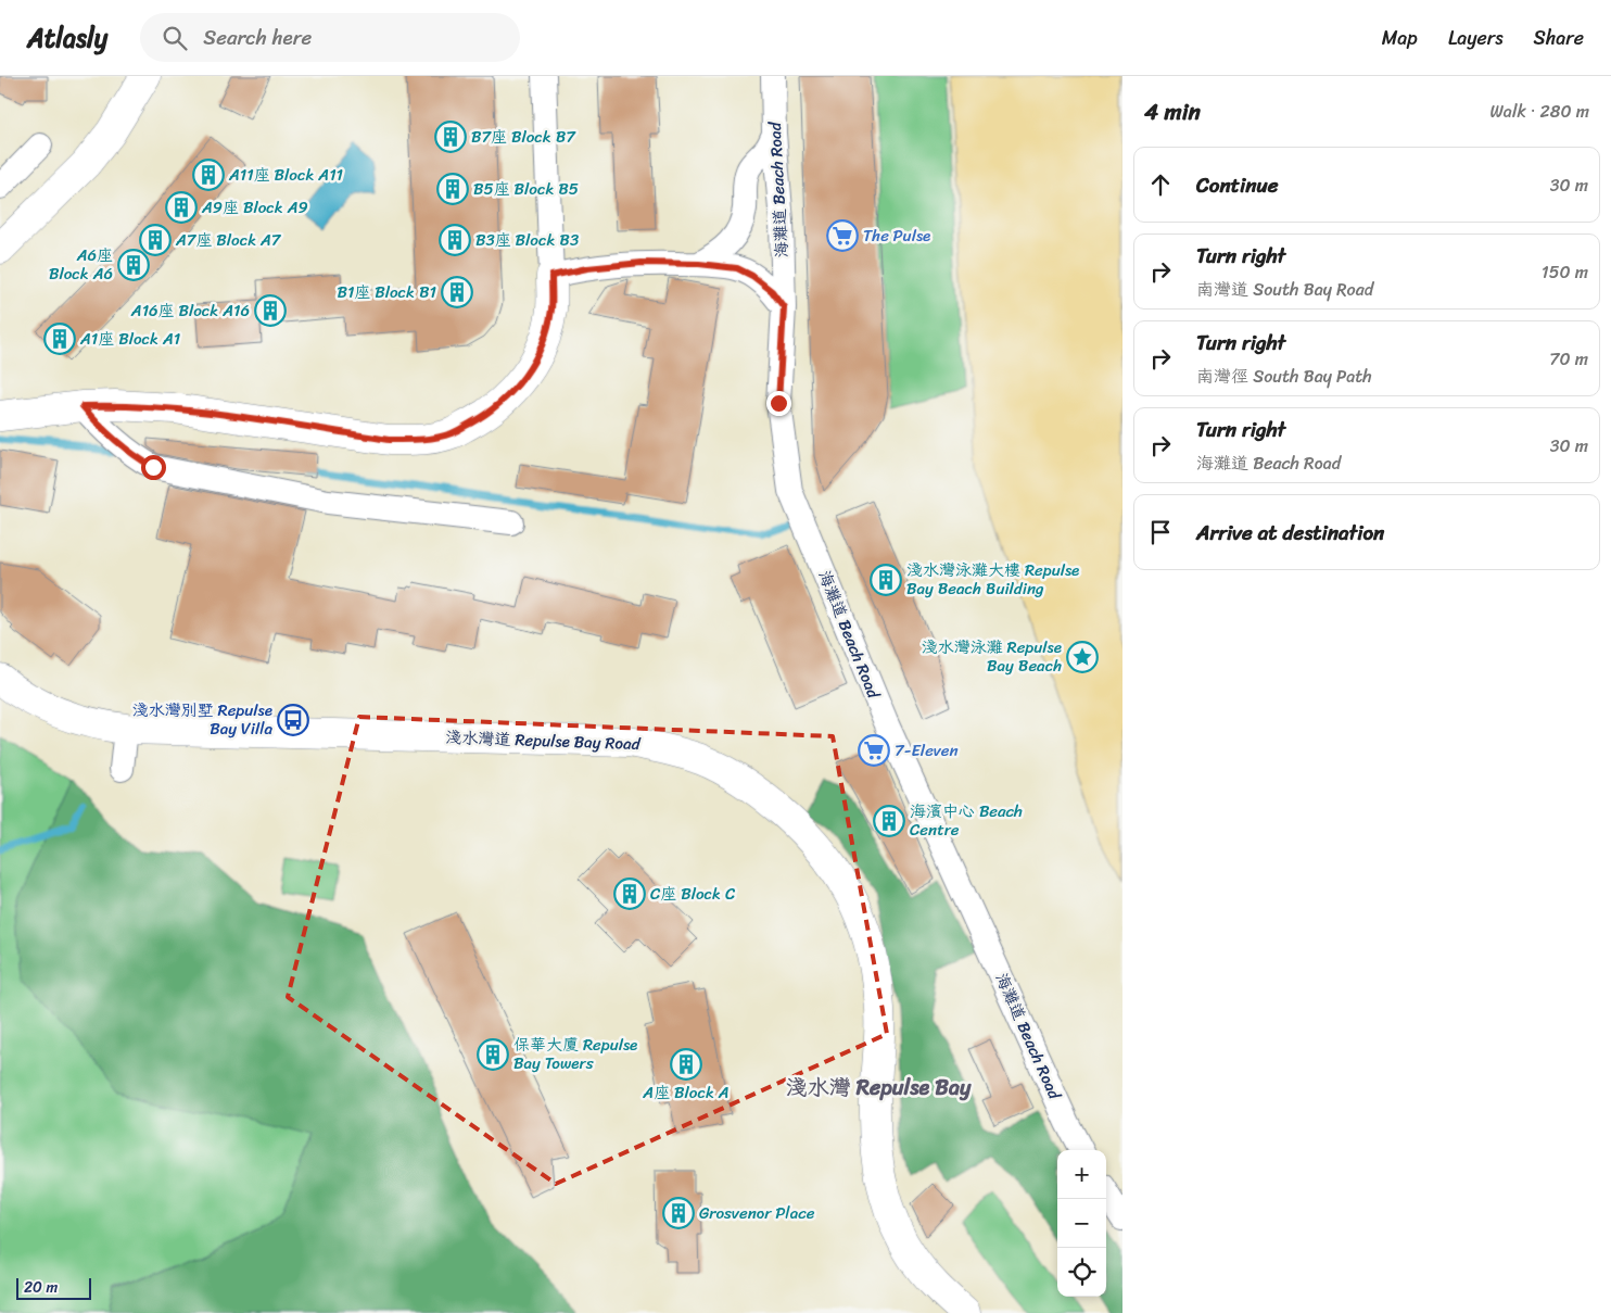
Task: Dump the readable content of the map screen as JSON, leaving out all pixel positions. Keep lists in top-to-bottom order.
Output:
{
  "streets": {
    "main road": ["淺水灣道 Repulse Bay Road"],
    "street": ["海灘道 Beach Road"]
  },
  "districts": ["淺水灣 Repulse Bay"],
  "places": {
    "building": [
      "B7座 Block B7",
      "A11座 Block A11",
      "B5座 Block B5",
      "A9座 Block A9",
      "A7座 Block A7",
      "B3座 Block B3",
      "A6座 Block A6",
      "B1座 Block B1",
      "A16座 Block A16",
      "A1座 Block A1",
      "淺水灣泳灘大樓 Repulse Bay Beach Building",
      "海濱中心 Beach Centre",
      "C座 Block C",
      "保華大廈 Repulse Bay Towers",
      "A座 Block A",
      "Grosvenor Place"
    ],
    "supermarket": ["The Pulse", "7-Eleven"],
    "place": ["淺水灣泳灘 Repulse Bay Beach"],
    "bus stop": ["淺水灣別墅 Repulse Bay Villa"]
  },
  "scale_bar": "20 m",
  "page": {
    "header": "Atlasly",
    "search": "Search here",
    "nav": ["Map", "Layers", "Share"],
    "heading": ["4 min", "Walk · 280 m"],
    "list": [
      ["Continue", "30 m"],
      ["Turn right", "南灣道 South Bay Road", "150 m"],
      ["Turn right", "南灣徑 South Bay Path", "70 m"],
      ["Turn right", "海灘道 Beach Road", "30 m"],
      "Arrive at destination"
    ],
    "map_buttons": ["+", "−"],
    "scale": "20 m"
  }
}
